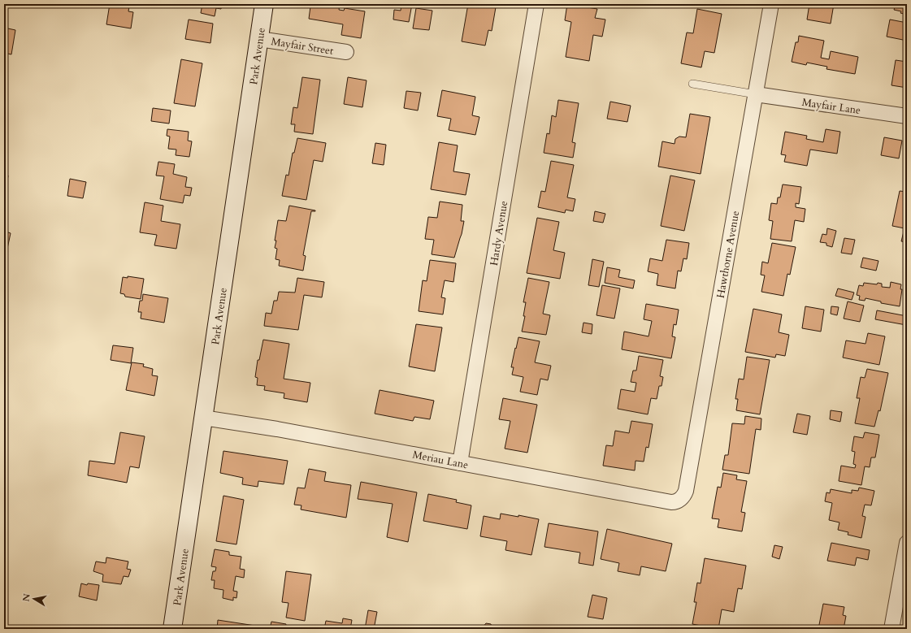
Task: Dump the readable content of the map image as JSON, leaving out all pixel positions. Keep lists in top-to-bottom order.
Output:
{
  "streets": {
    "street": [
      "Mayfair Street",
      "Park Avenue",
      "Mayfair Lane",
      "Hardy Avenue",
      "Hawthorne Avenue",
      "Meriau Lane"
    ]
  },
  "crossings": [
    ["Mayfair Street", "Park Avenue"],
    ["Park Avenue", "Meriau Lane"],
    ["Mayfair Lane", "Hawthorne Avenue"],
    ["Hardy Avenue", "Meriau Lane"],
    ["Hawthorne Avenue", "Meriau Lane"]
  ],
  "north": "left"
}
